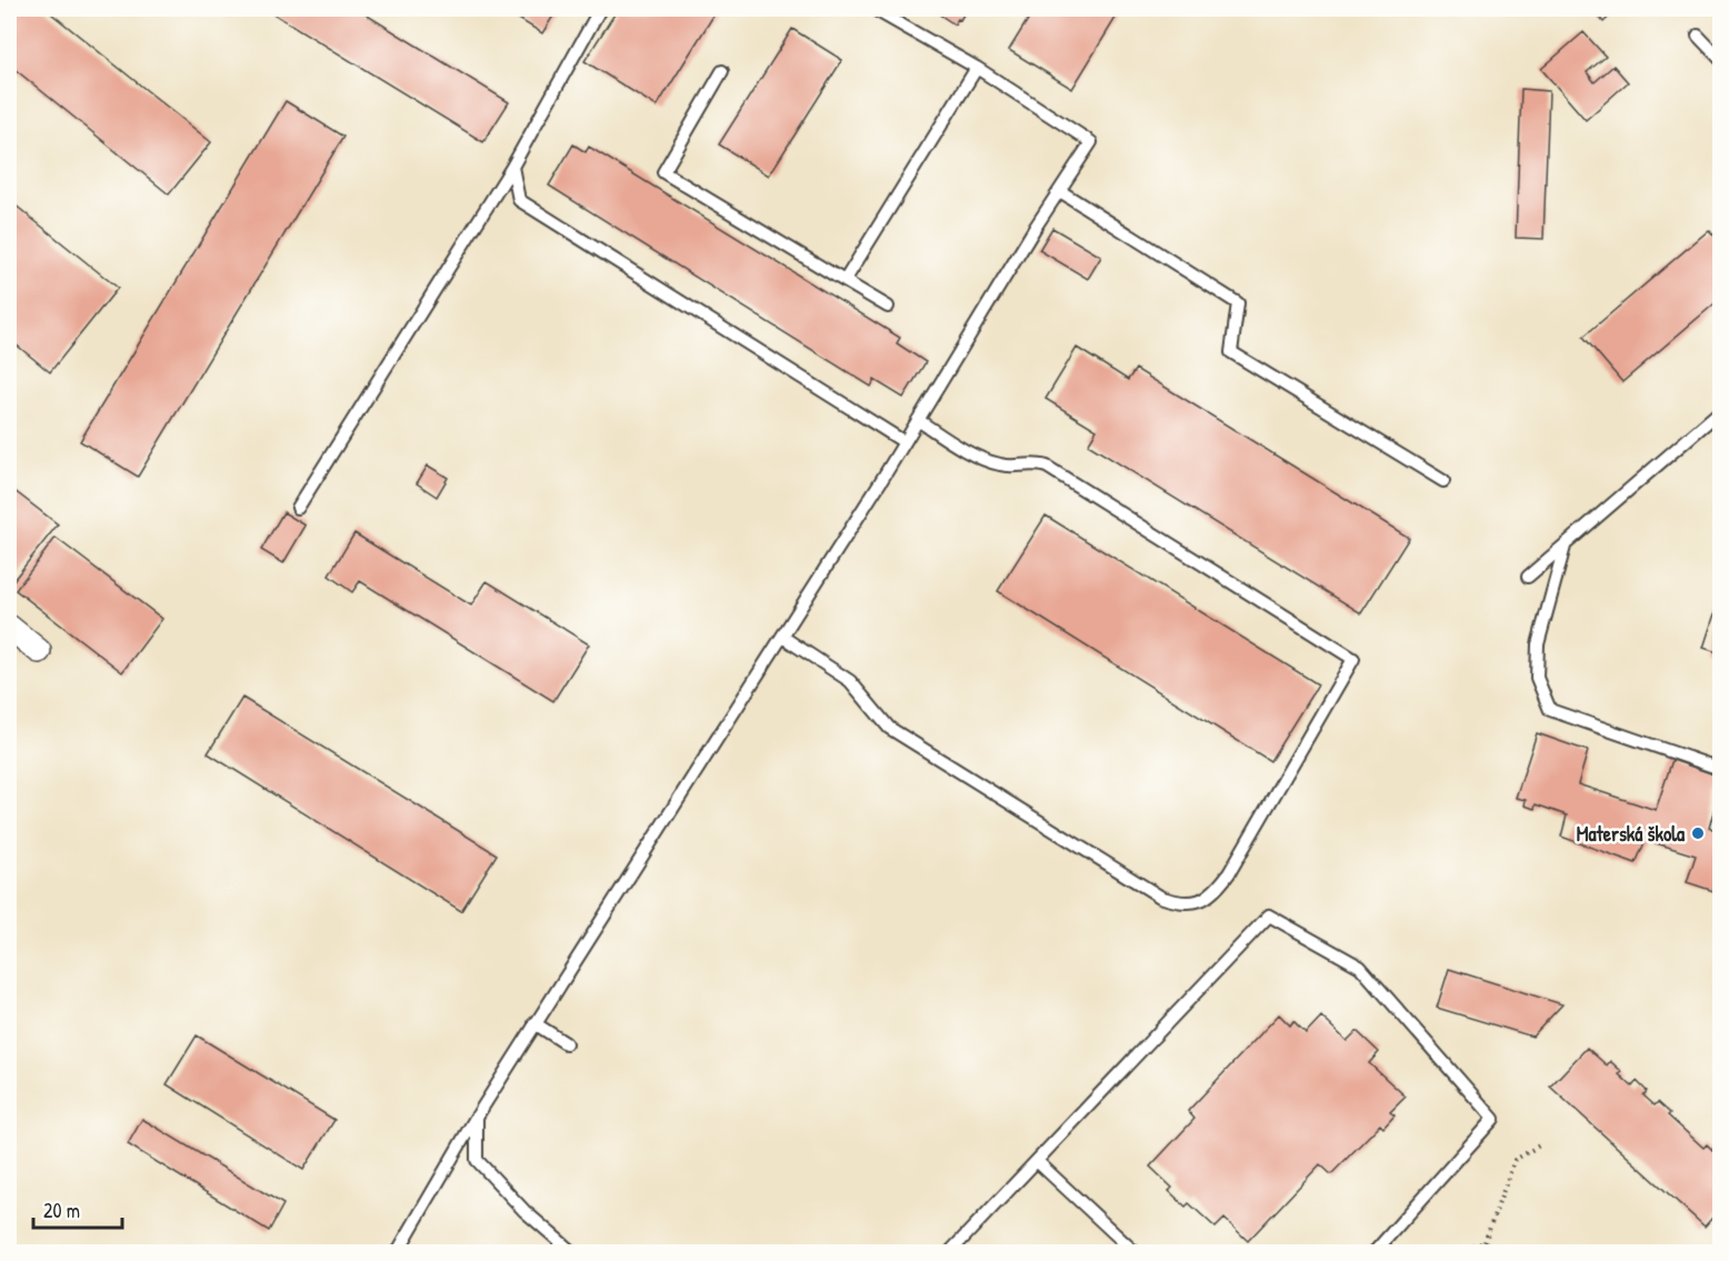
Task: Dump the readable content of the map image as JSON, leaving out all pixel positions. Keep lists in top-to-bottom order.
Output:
{
  "places": ["Materská škola"],
  "scale_bar": "20 m"
}
